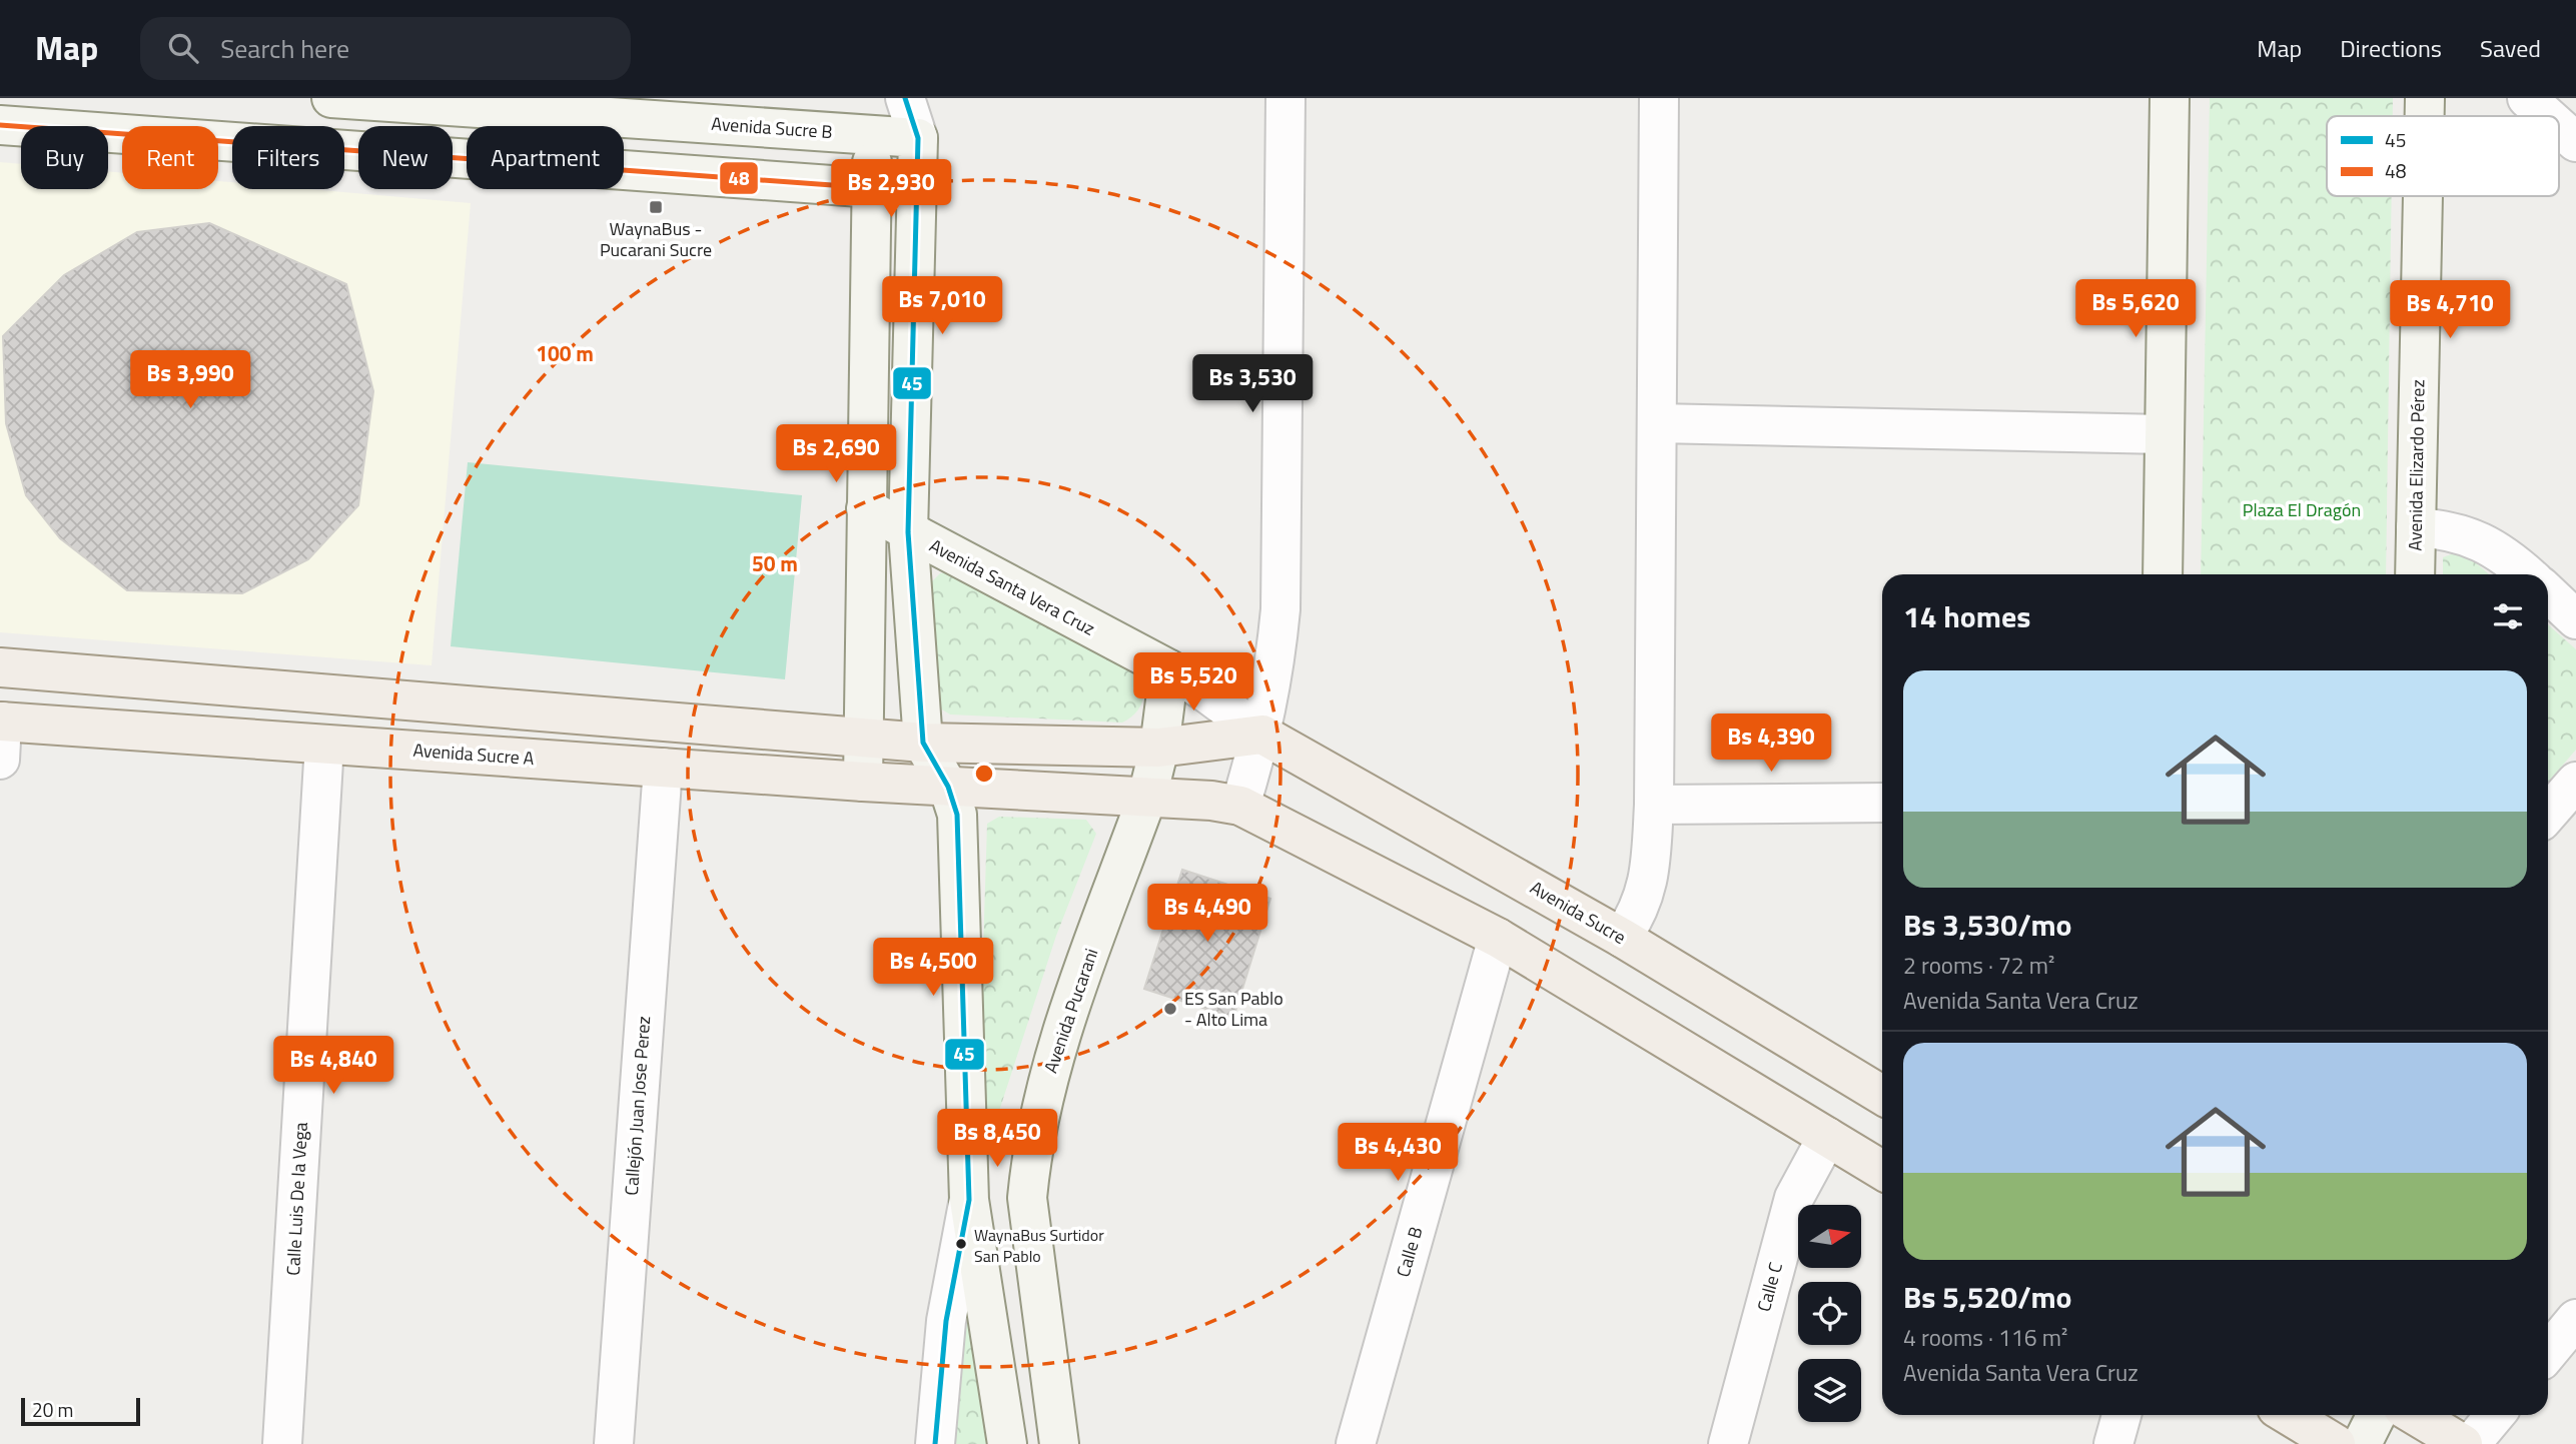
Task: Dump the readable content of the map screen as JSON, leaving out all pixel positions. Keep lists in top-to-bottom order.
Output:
{
  "streets": {
    "main road": ["Avenida Sucre A", "Avenida Sucre"],
    "street": [
      "Avenida Sucre B",
      "Avenida Elizardo Pérez",
      "Avenida Santa Vera Cruz",
      "Avenida Pucarani",
      "Callejón Juan Jose Perez",
      "Calle Luis De la Vega",
      "Calle B",
      "Calle C"
    ]
  },
  "crossings": [
    ["Avenida Santa Vera Cruz", "Avenida Sucre"],
    ["Avenida Santa Vera Cruz", "Avenida Pucarani"],
    ["Avenida Sucre A", "Callejón Juan Jose Perez"],
    ["Avenida Sucre A", "Calle Luis De la Vega"]
  ],
  "parks": ["Plaza El Dragón"],
  "places": {
    "transit": ["WaynaBus - Pucarani Sucre"],
    "other": ["ES San Pablo - Alto Lima", "WaynaBus Surtidor San Pablo"]
  },
  "lines": ["transit line 45", "transit line 48"],
  "legend": ["45", "48"],
  "scale_bar": "20 m",
  "north": "right",
  "page": {
    "header": "Map",
    "search": "Search here",
    "nav": ["Map", "Directions", "Saved"],
    "chip": [
      "Buy",
      "Rent",
      "Filters",
      "New",
      "Apartment"
    ],
    "price": [
      "Bs 2,930",
      "Bs 7,010",
      "Bs 5,620",
      "Bs 4,710",
      "Bs 3,990",
      "Bs 3,530",
      "Bs 2,690",
      "Bs 5,520",
      "Bs 4,390",
      "Bs 4,490",
      "Bs 4,500",
      "Bs 4,840",
      "Bs 8,450",
      "Bs 4,430"
    ],
    "heading": "14 homes",
    "list": [
      {
        "name": "Bs 3,530/mo",
        "note": "2 rooms · 72 m² · Avenida Santa Vera Cruz"
      },
      {
        "name": "Bs 5,520/mo",
        "note": "4 rooms · 116 m² · Avenida Santa Vera Cruz"
      }
    ],
    "scale": "20 m"
  },
  "rings": ["100 m", "50 m"]
}
